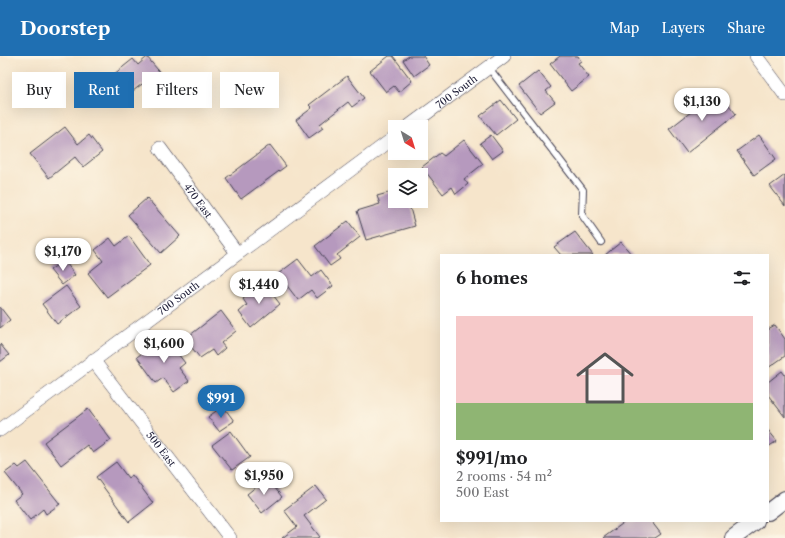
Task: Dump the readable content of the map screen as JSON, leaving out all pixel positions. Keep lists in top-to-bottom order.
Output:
{
  "streets": {
    "street": ["700 South", "470 East", "500 East"]
  },
  "crossings": [
    ["700 South", "470 East"],
    ["700 South", "500 East"]
  ],
  "north": "bottom right",
  "page": {
    "header": "Doorstep",
    "nav": ["Map", "Layers", "Share"],
    "chip": [
      "Buy",
      "Rent",
      "Filters",
      "New"
    ],
    "price": [
      "$1,130",
      "$1,170",
      "$1,440",
      "$1,600",
      "$991",
      "$1,950"
    ],
    "heading": "6 homes",
    "list": [
      {
        "name": "$991/mo",
        "note": "2 rooms · 54 m² · 500 East"
      }
    ]
  }
}
